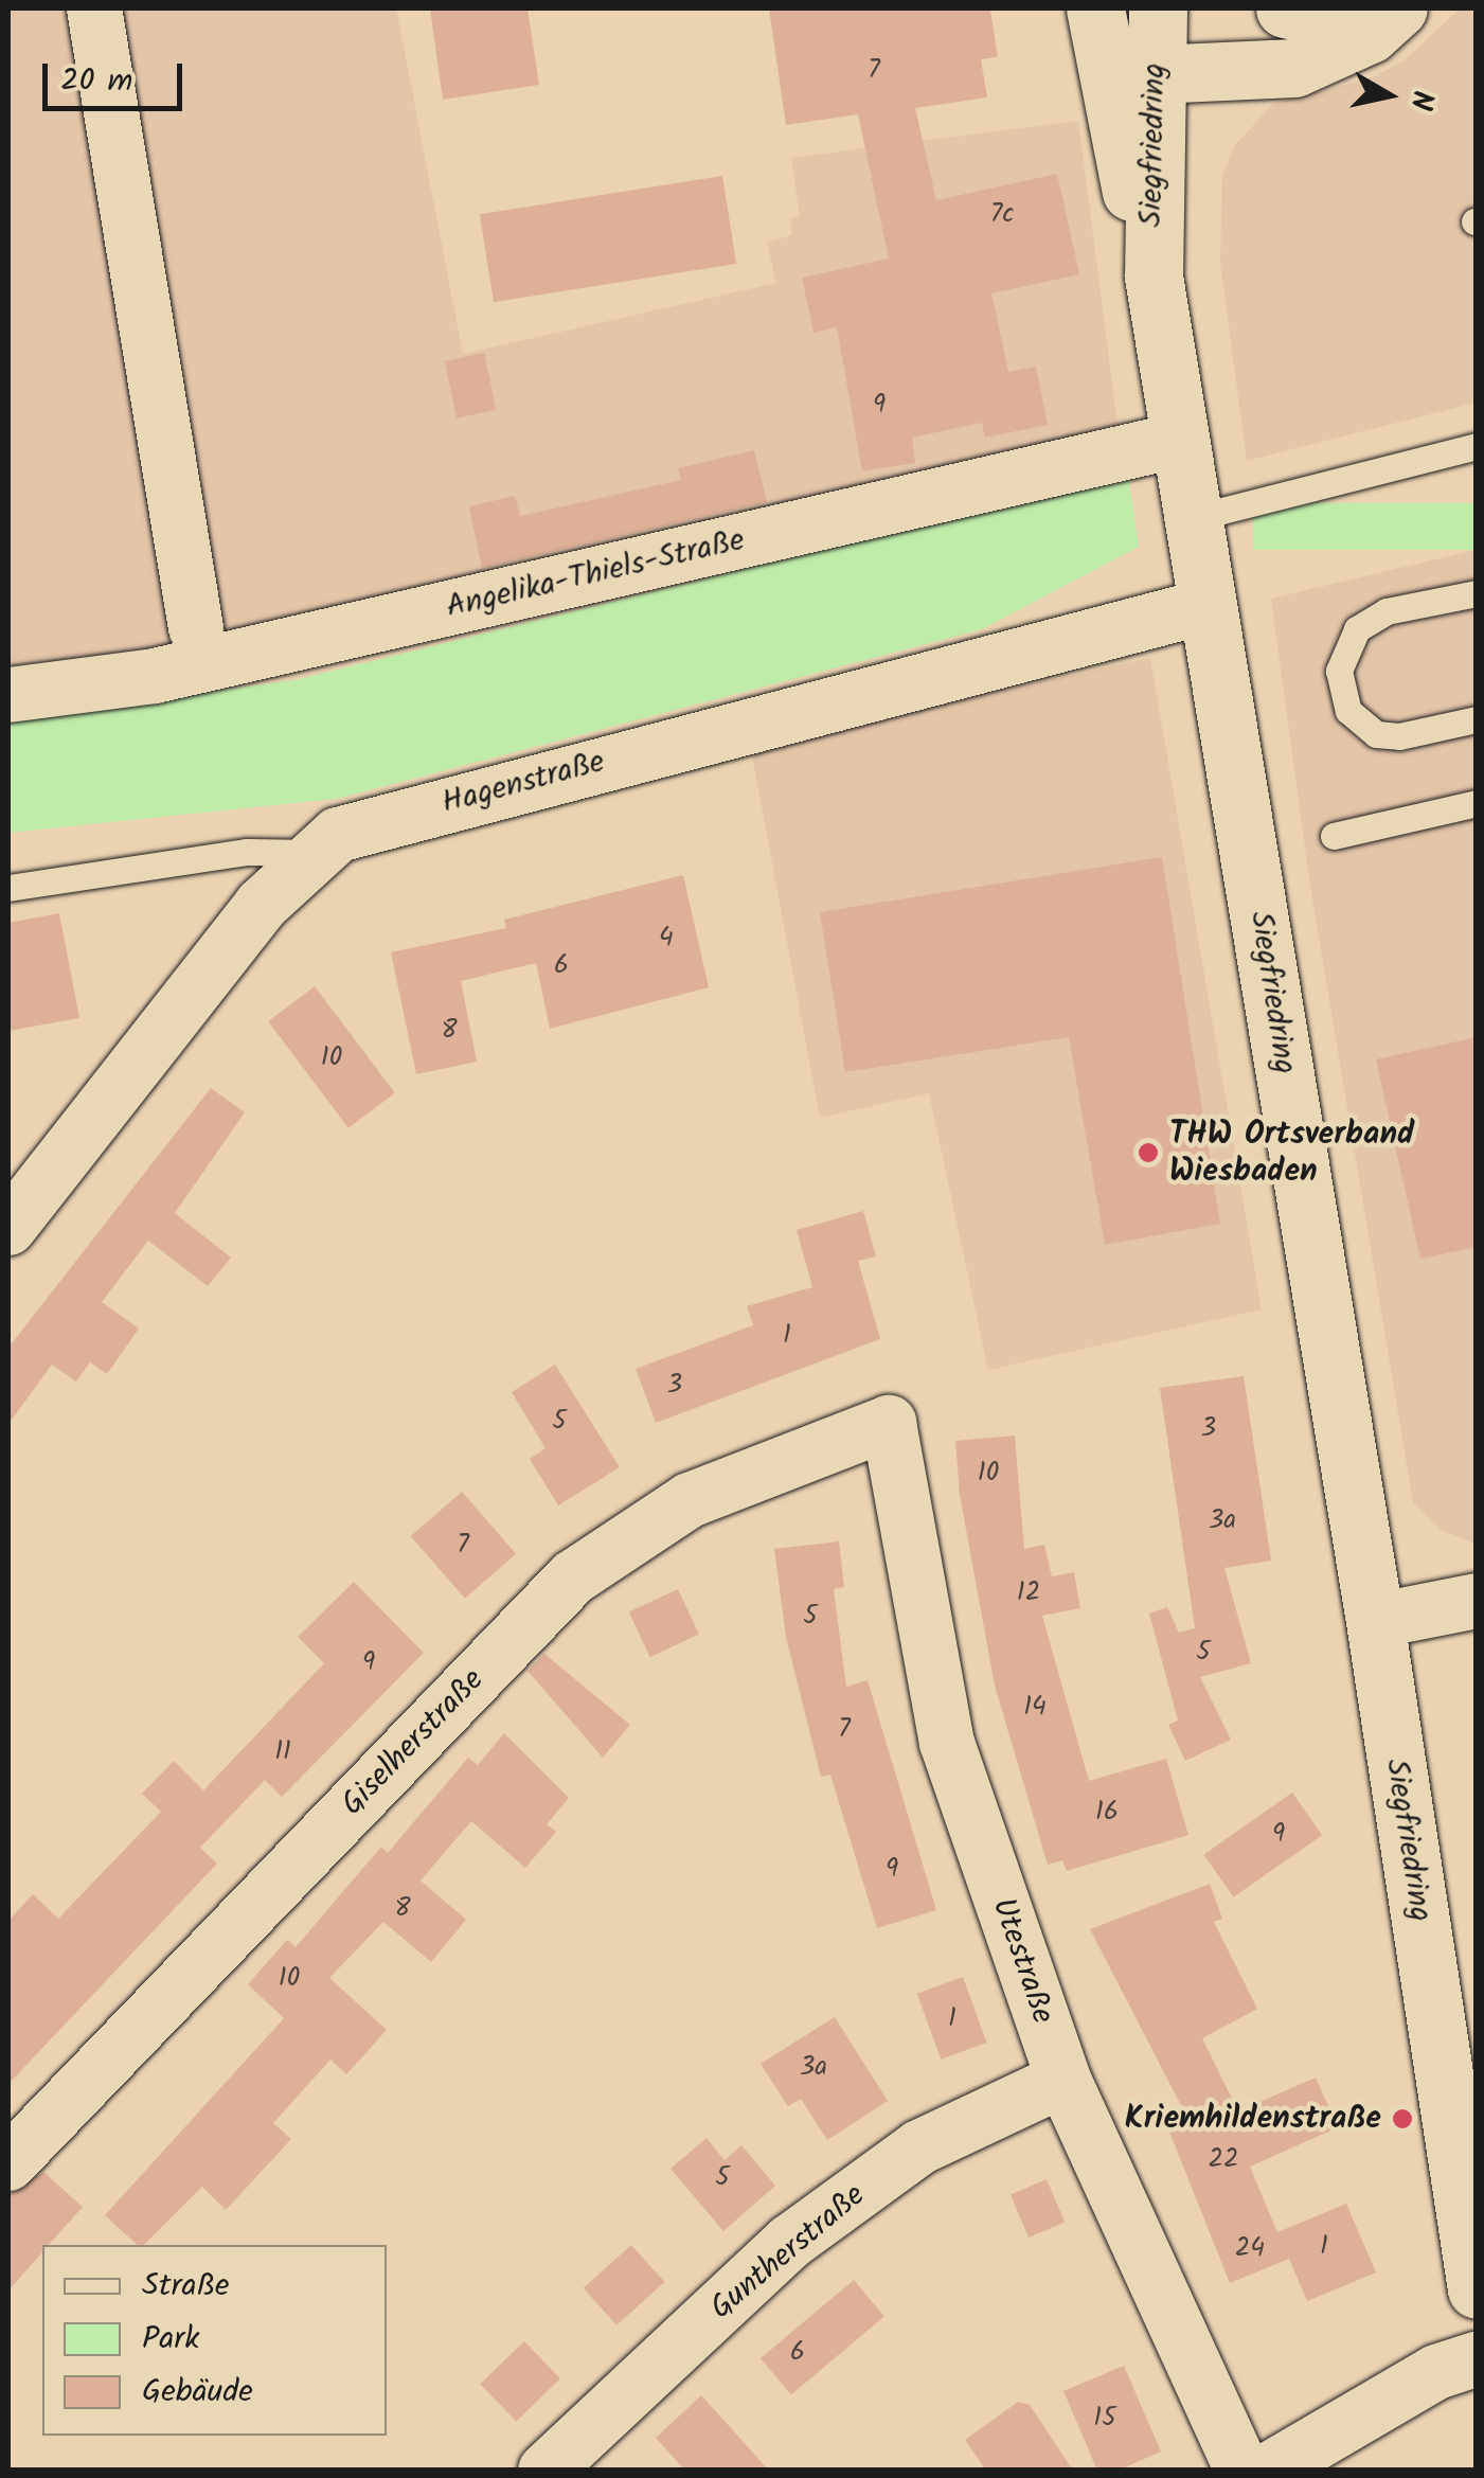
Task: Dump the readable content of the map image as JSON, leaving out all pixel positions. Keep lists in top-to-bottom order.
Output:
{
  "streets": {
    "main road": ["Siegfriedring"],
    "street": [
      "Angelika-Thiels-Straße",
      "Hagenstraße",
      "Giselherstraße",
      "Utestraße",
      "Guntherstraße"
    ]
  },
  "crossings": [
    ["Siegfriedring", "Angelika-Thiels-Straße"],
    ["Siegfriedring", "Hagenstraße"],
    ["Giselherstraße", "Utestraße"],
    ["Utestraße", "Guntherstraße"]
  ],
  "places": ["THW Ortsverband Wiesbaden", "Kriemhildenstraße"],
  "house_numbers": [
    "7",
    "7c",
    "9",
    "4",
    "6",
    "8",
    "10",
    "1",
    "3",
    "5",
    "3",
    "10",
    "3a",
    "7",
    "12",
    "5",
    "5",
    "9",
    "14",
    "7",
    "11",
    "16",
    "9",
    "9",
    "8",
    "10",
    "1",
    "3a",
    "22",
    "5",
    "1",
    "24",
    "6",
    "15"
  ],
  "legend": ["Straße", "Park", "Gebäude"],
  "scale_bar": "20 m",
  "north": "right"
}
